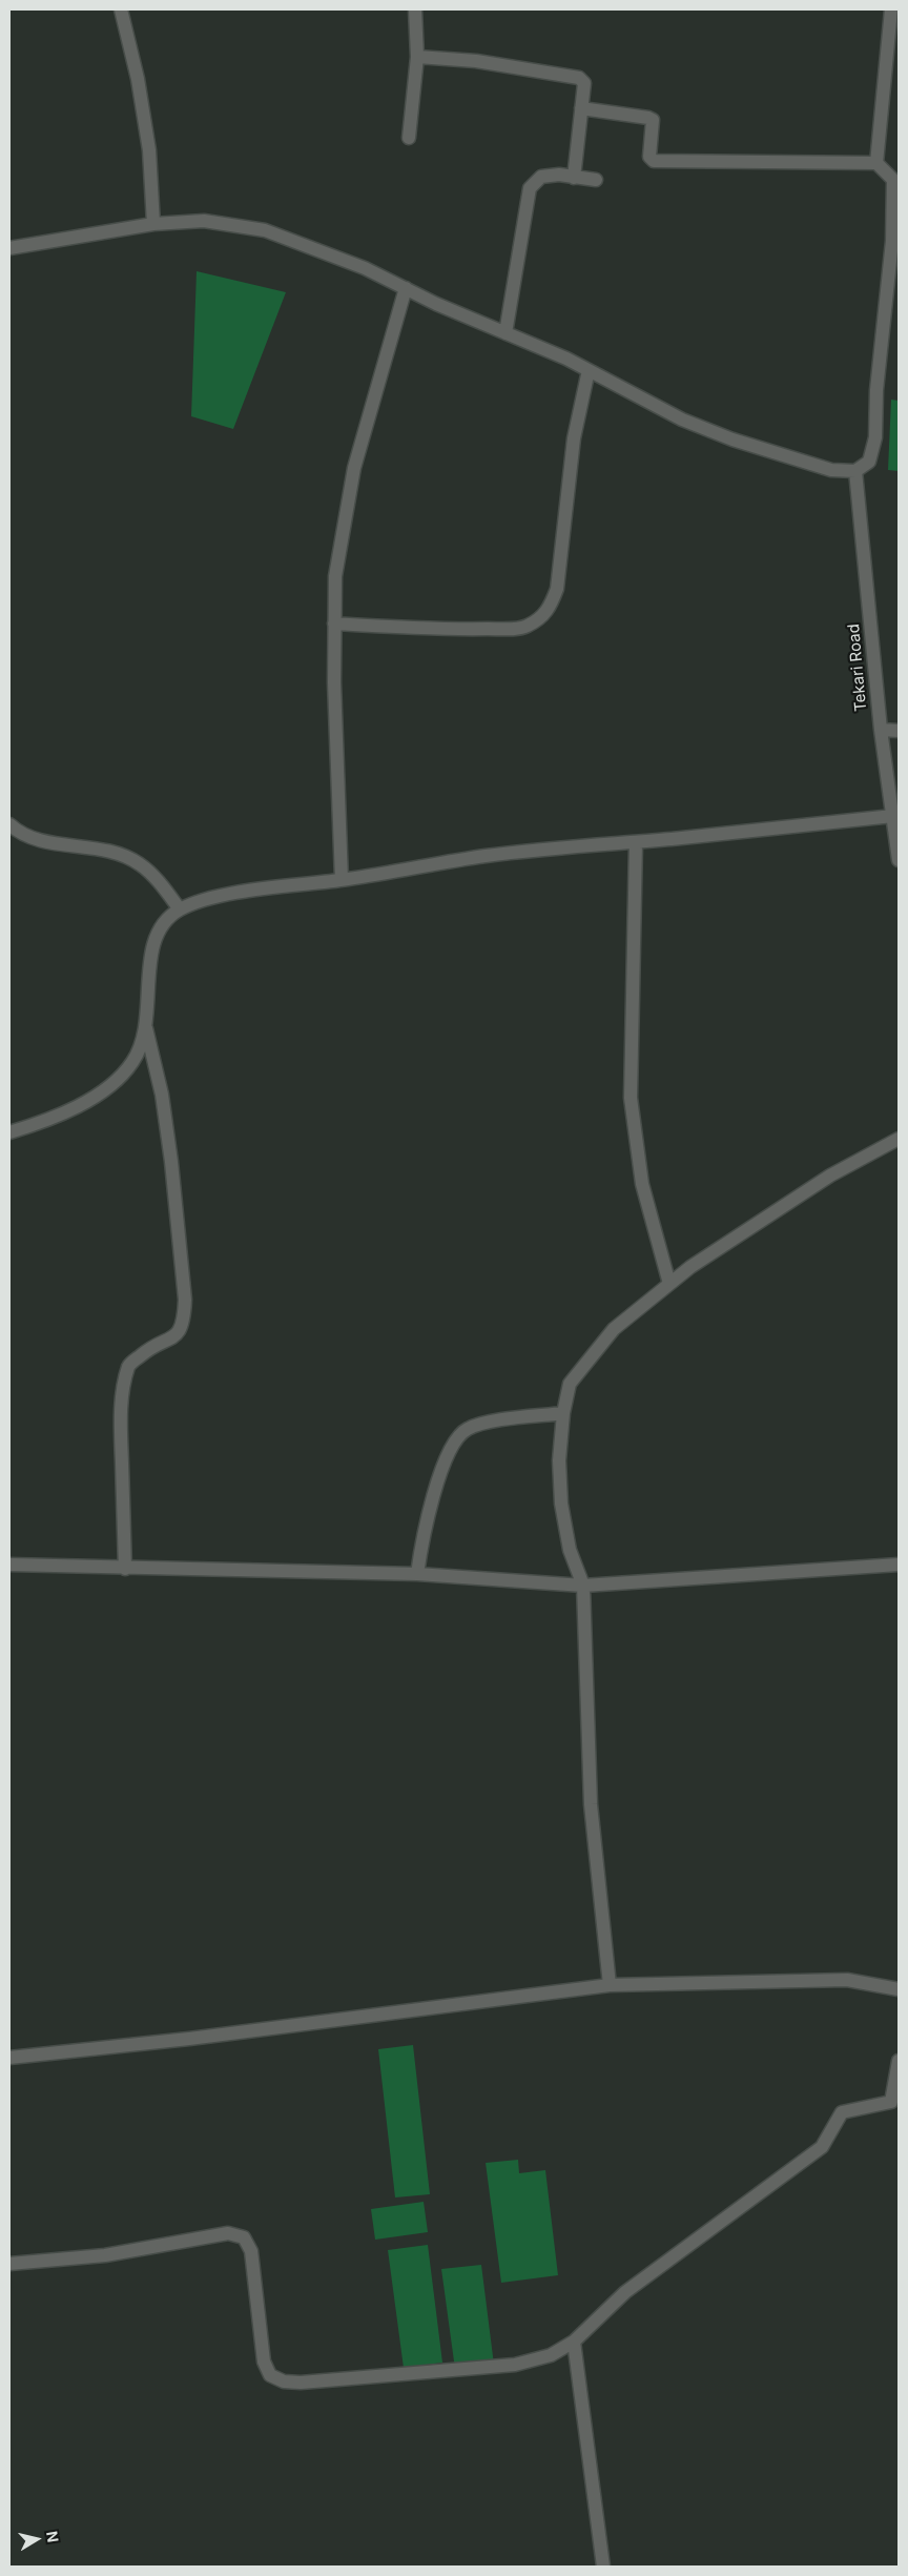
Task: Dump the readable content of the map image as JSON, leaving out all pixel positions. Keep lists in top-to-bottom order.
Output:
{
  "streets": {
    "street": ["Tekari Road"]
  },
  "north": "right"
}
